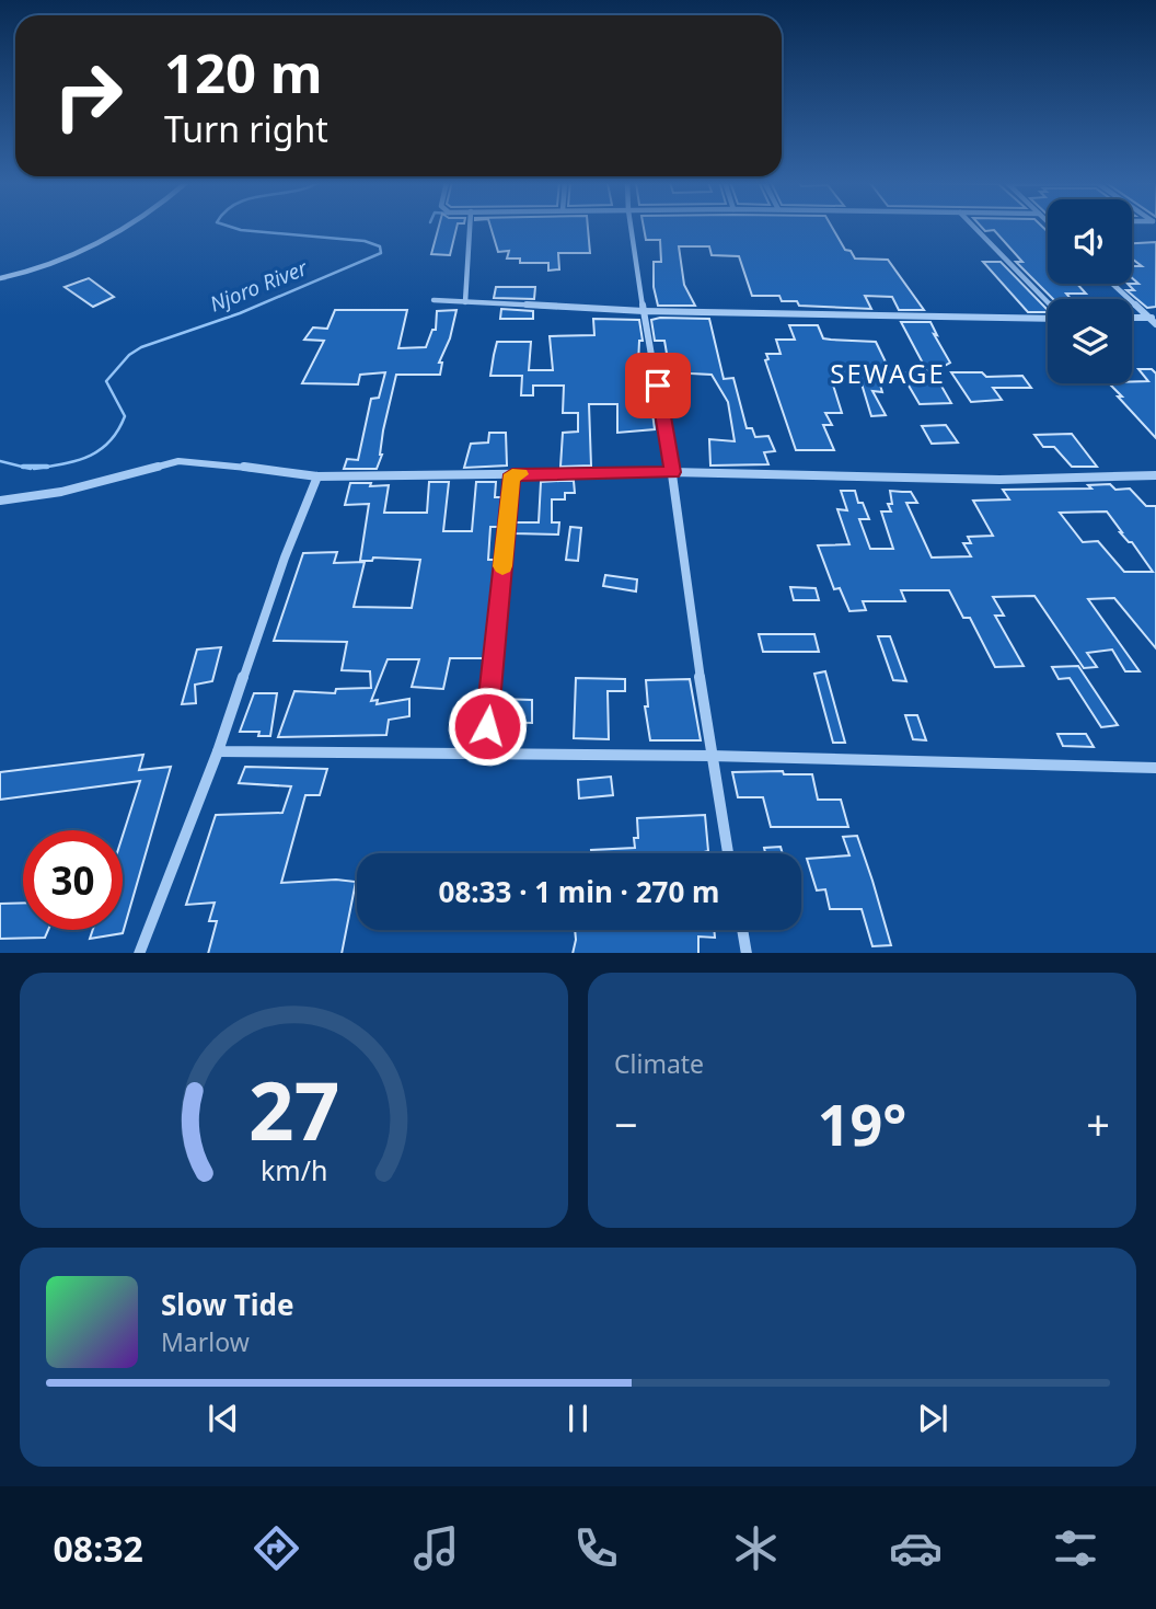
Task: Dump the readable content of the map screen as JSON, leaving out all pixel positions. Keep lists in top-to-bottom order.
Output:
{
  "districts": ["SEWAGE"],
  "water": ["Njoro River"],
  "page": {
    "turn": ["120 m", "Turn right"],
    "limit": "30",
    "trip": "08:33 · 1 min · 270 m",
    "tile": "Climate",
    "heat": ["−", "19°", "+"],
    "song": ["Slow Tide", "Marlow"],
    "tabs": "08:32",
    "gauge": ["27", "km/h"]
  }
}
